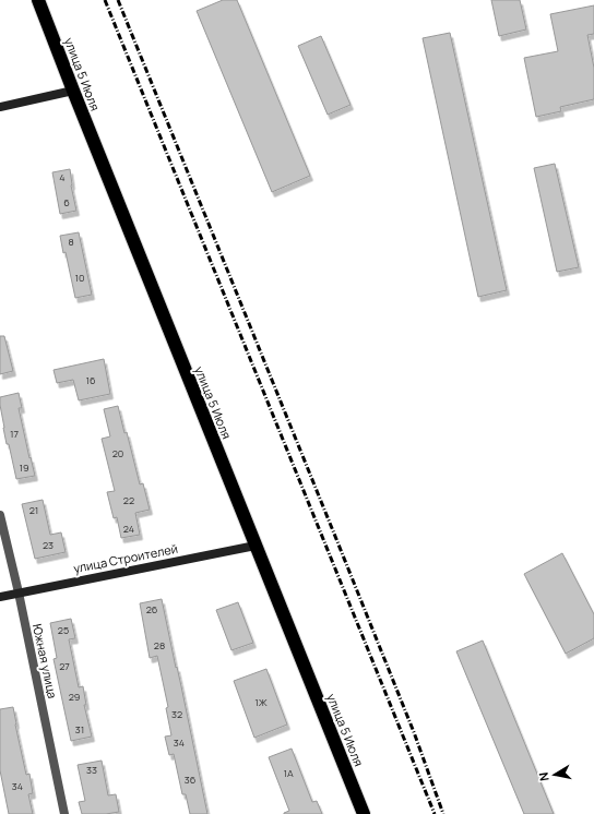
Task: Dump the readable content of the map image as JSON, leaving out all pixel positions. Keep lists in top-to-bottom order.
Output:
{
  "streets": {
    "highway": ["улица 5 Июля"],
    "main road": ["улица Строителей"],
    "street": ["Южная улица"]
  },
  "crossings": [
    ["улица 5 Июля", "улица Строителей"],
    ["улица Строителей", "Южная улица"]
  ],
  "house_numbers": [
    "4",
    "6",
    "8",
    "10",
    "16",
    "17",
    "20",
    "19",
    "22",
    "21",
    "24",
    "23",
    "26",
    "25",
    "28",
    "27",
    "29",
    "1Ж",
    "32",
    "31",
    "34",
    "33",
    "1А",
    "36",
    "34"
  ],
  "north": "left"
}
